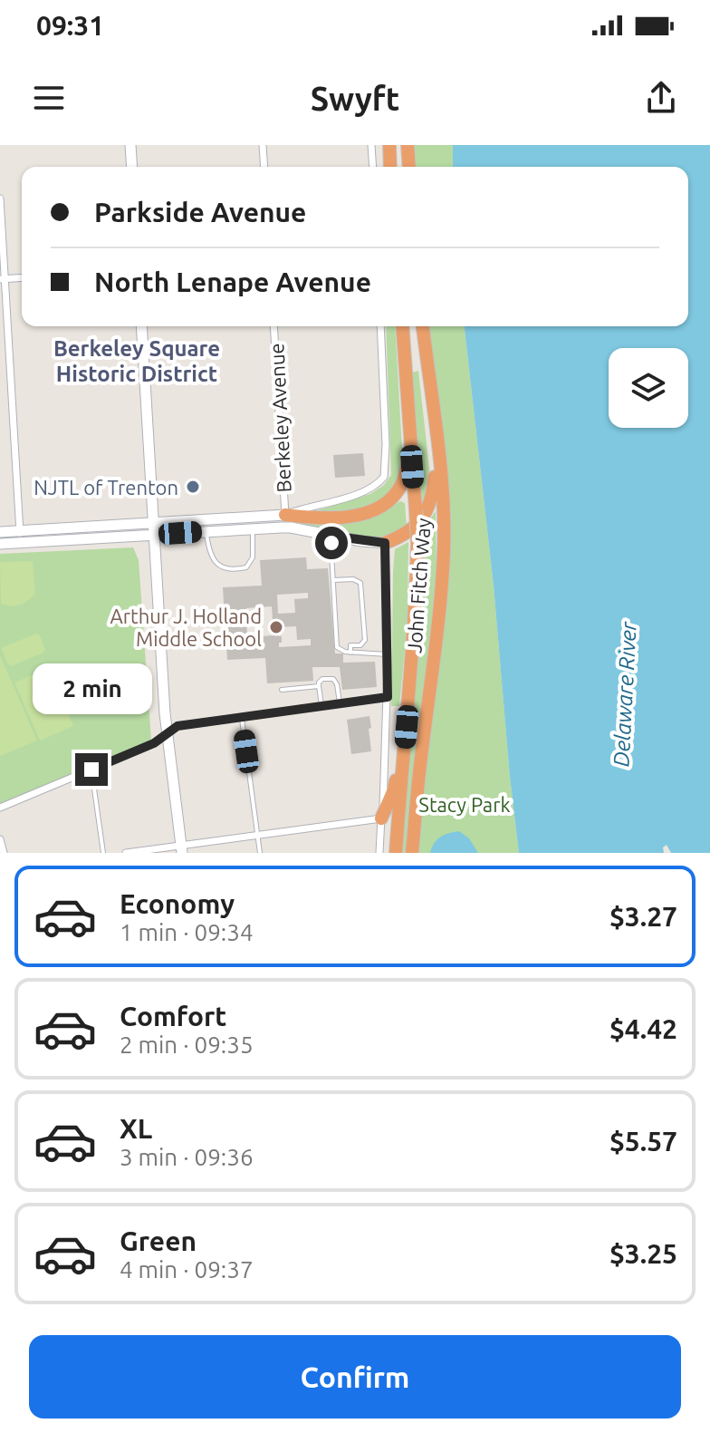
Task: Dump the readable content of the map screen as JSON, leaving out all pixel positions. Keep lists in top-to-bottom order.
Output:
{
  "streets": {
    "highway": ["John Fitch Way"],
    "street": ["Berkeley Avenue"]
  },
  "districts": ["Berkeley Square Historic District"],
  "water": ["Delaware River"],
  "parks": ["Stacy Park"],
  "places": ["NJTL of Trenton", "Arthur J. Holland Middle School"],
  "page": {
    "status": "09:31",
    "header": "Swyft",
    "banner": ["Parkside Avenue", "North Lenape Avenue"],
    "bubble": "2 min",
    "list": [
      {
        "name": "Economy",
        "note": "1 min · 09:34",
        "value": "$3.27"
      },
      {
        "name": "Comfort",
        "note": "2 min · 09:35",
        "value": "$4.42"
      },
      {
        "name": "XL",
        "note": "3 min · 09:36",
        "value": "$5.57"
      },
      {
        "name": "Green",
        "note": "4 min · 09:37",
        "value": "$3.25"
      }
    ],
    "buttons": "Confirm"
  }
}
